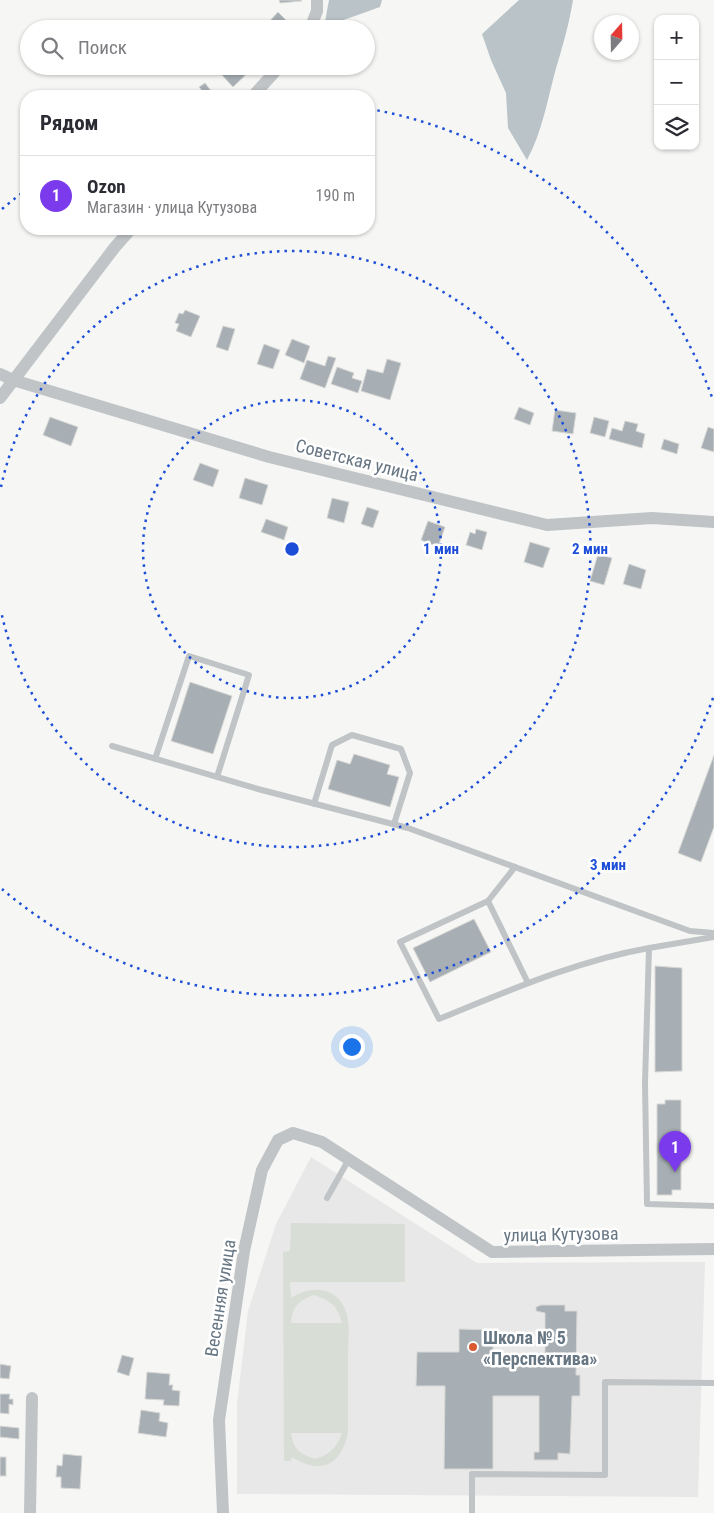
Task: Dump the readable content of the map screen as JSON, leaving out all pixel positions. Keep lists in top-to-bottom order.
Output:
{
  "streets": {
    "street": ["Советская улица", "улица Кутузова", "Весенняя улица"]
  },
  "crossings": [
    ["улица Кутузова", "Весенняя улица"]
  ],
  "places": ["Школа № 5 «Перспектива»"],
  "north": "top",
  "page": {
    "map_buttons": ["+", "−"],
    "search": "Поиск",
    "heading": "Рядом",
    "list": [
      {
        "mark": "1",
        "name": "Ozon",
        "note": "Магазин · улица Кутузова",
        "value": "190 m"
      }
    ],
    "pins": "1"
  },
  "rings": ["1 мин", "2 мин", "3 мин"]
}
